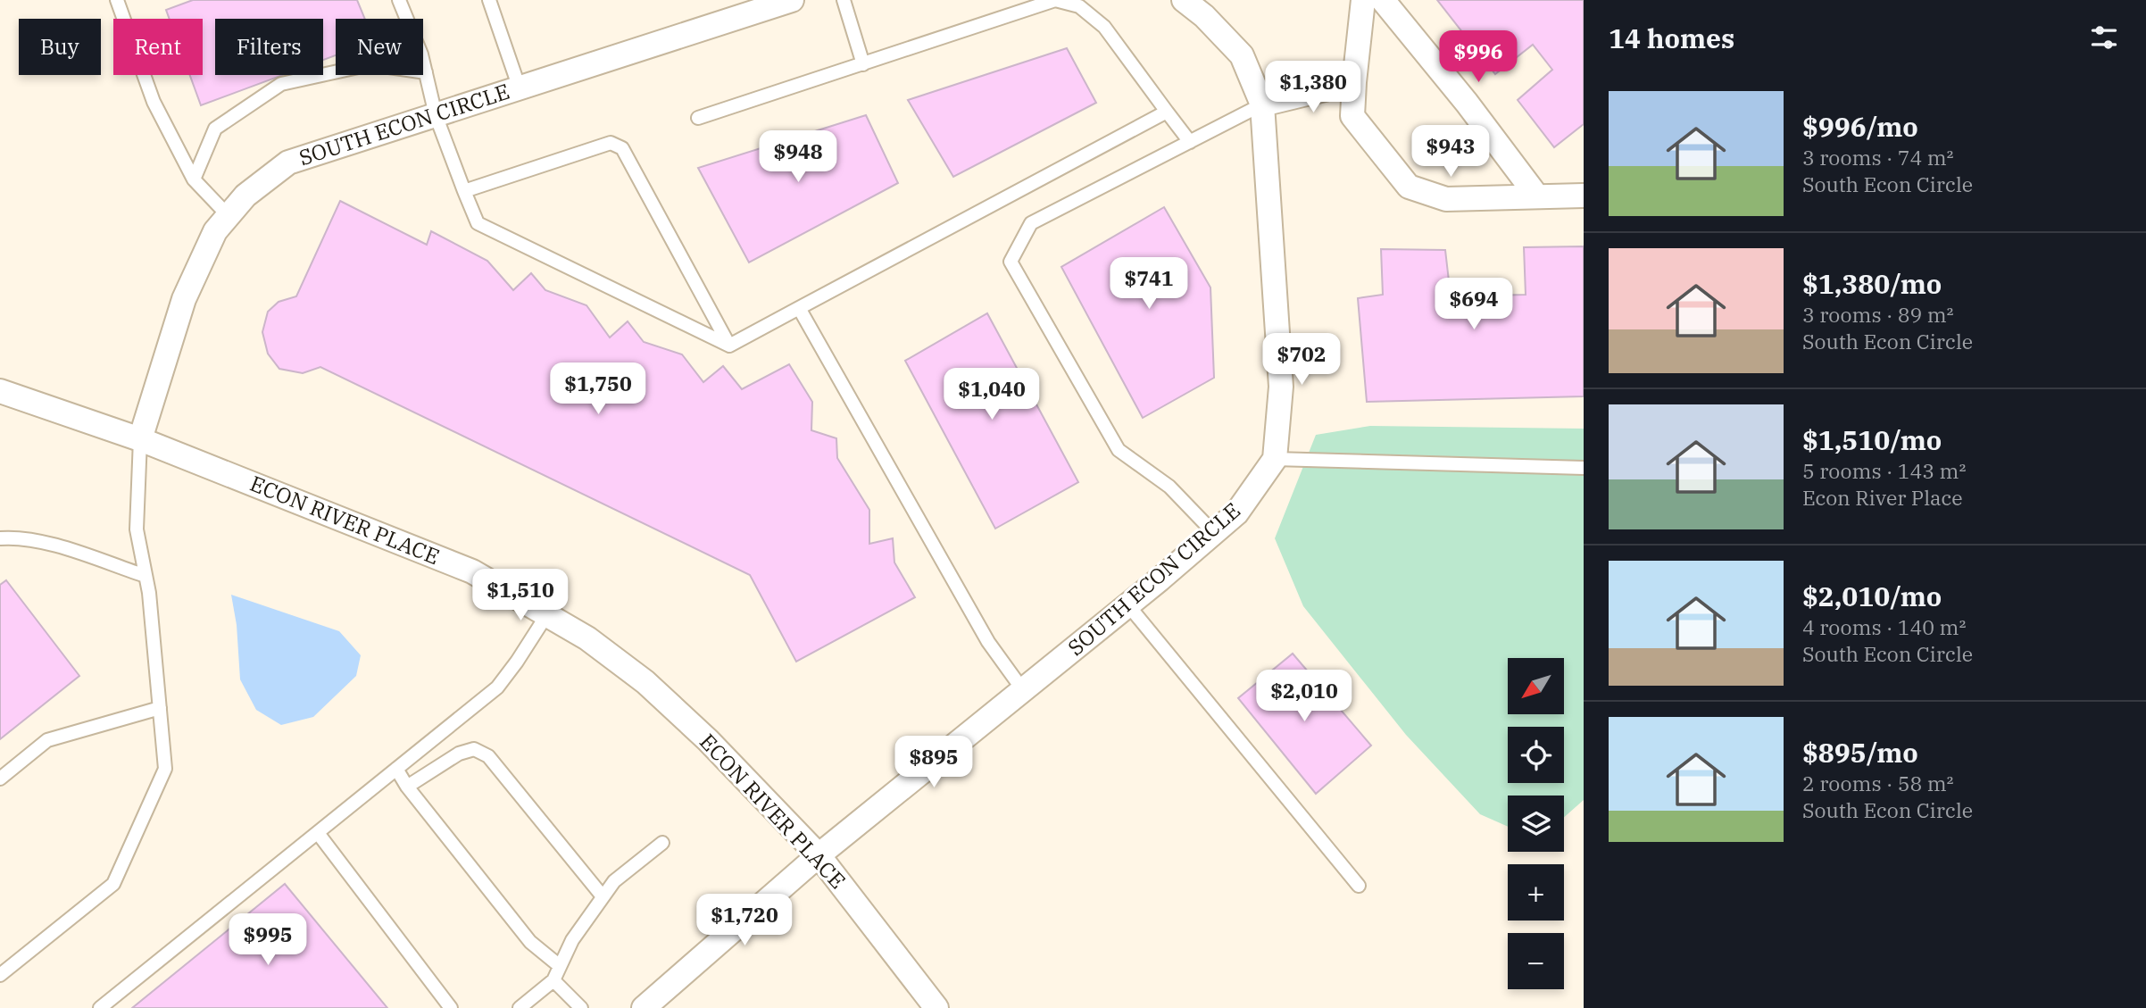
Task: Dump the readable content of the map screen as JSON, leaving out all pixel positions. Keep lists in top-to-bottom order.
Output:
{
  "streets": {
    "street": ["SOUTH ECON CIRCLE", "ECON RIVER PLACE"]
  },
  "crossings": [
    ["SOUTH ECON CIRCLE", "ECON RIVER PLACE"]
  ],
  "north": "bottom left",
  "page": {
    "heading": "14 homes",
    "chip": [
      "Buy",
      "Rent",
      "Filters",
      "New"
    ],
    "price": [
      "$996",
      "$1,380",
      "$943",
      "$948",
      "$741",
      "$694",
      "$702",
      "$1,750",
      "$1,040",
      "$1,510",
      "$2,010",
      "$895",
      "$1,720",
      "$995"
    ],
    "list": [
      {
        "name": "$996/mo",
        "note": "3 rooms · 74 m² · South Econ Circle"
      },
      {
        "name": "$1,380/mo",
        "note": "3 rooms · 89 m² · South Econ Circle"
      },
      {
        "name": "$1,510/mo",
        "note": "5 rooms · 143 m² · Econ River Place"
      },
      {
        "name": "$2,010/mo",
        "note": "4 rooms · 140 m² · South Econ Circle"
      },
      {
        "name": "$895/mo",
        "note": "2 rooms · 58 m² · South Econ Circle"
      }
    ],
    "map_buttons": ["+", "−"]
  }
}
